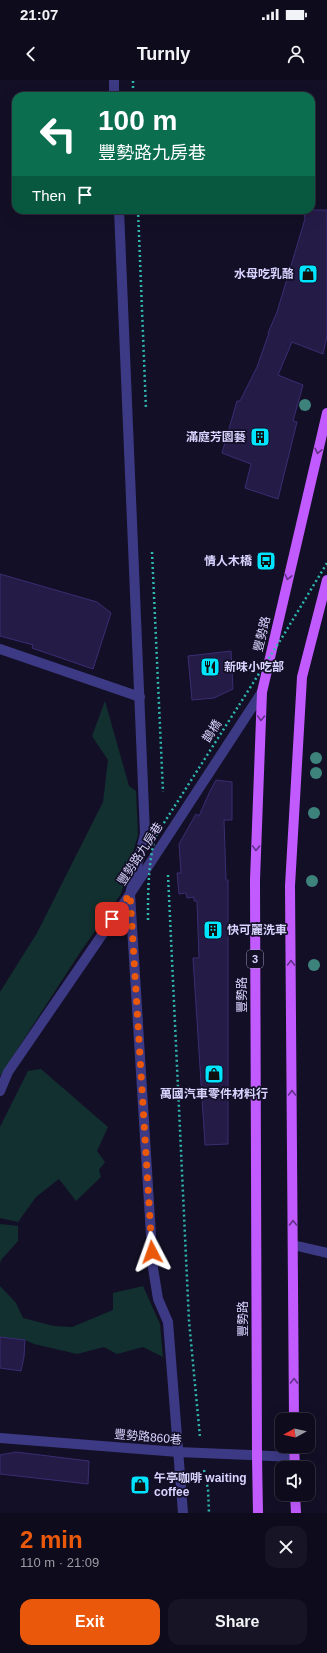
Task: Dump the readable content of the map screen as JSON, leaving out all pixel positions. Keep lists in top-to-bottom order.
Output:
{
  "streets": {
    "main road": ["豐勢路", "3"],
    "street": ["豐勢路九房巷", "豐勢路860巷"],
    "path": ["鵲橋"]
  },
  "crossings": [
    ["豐勢路", "豐勢路九房巷"],
    ["豐勢路", "豐勢路860巷"]
  ],
  "places": {
    "shop": ["水母吃乳酪", "萬國汽車零件材料行", "午亭咖啡 waiting coffee"],
    "building": ["滿庭芳園藝", "快可麗洗車"],
    "bus stop": ["情人木橋"],
    "restaurant": ["新味小吃部"]
  },
  "north": "left",
  "page": {
    "status": "21:07",
    "header": "Turnly",
    "turn": ["100 m", "豐勢路九房巷"],
    "then": "Then",
    "heading": ["2 min", "110 m · 21:09"],
    "buttons": ["Exit", "Share"]
  }
}
